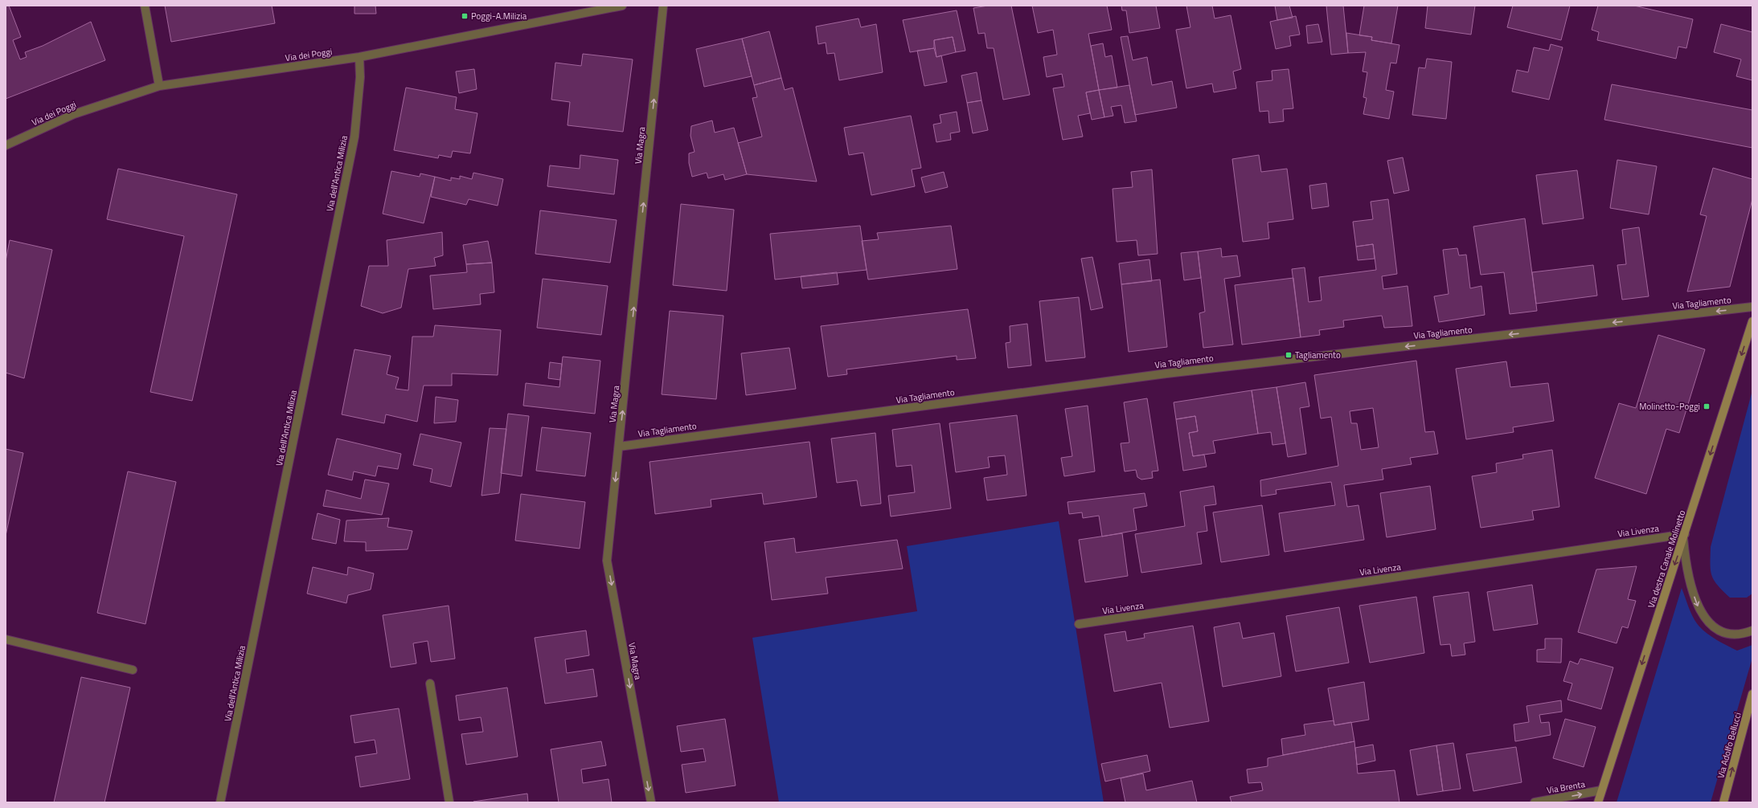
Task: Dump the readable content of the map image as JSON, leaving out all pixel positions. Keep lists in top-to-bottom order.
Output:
{
  "streets": {
    "street": [
      "Via dei Poggi",
      "Via Magra",
      "Via dell'Antica Milizia",
      "Via Tagliamento",
      "Via Livenza",
      "Via destra Canale Molinetto",
      "Via Adolfo Bellucci",
      "Via Brenta"
    ]
  },
  "crossings": [
    ["Via dei Poggi", "Via dell'Antica Milizia"],
    ["Via Magra", "Via Tagliamento"],
    ["Via Livenza", "Via destra Canale Molinetto"],
    ["Via destra Canale Molinetto", "Via Brenta"]
  ],
  "one_way": [
    "Via Tagliamento",
    "Via destra Canale Molinetto",
    "Via Adolfo Bellucci",
    "Via Brenta"
  ],
  "places": {
    "transit": ["Poggi-A.Milizia", "Tagliamento", "Molinetto-Poggi"]
  }
}
